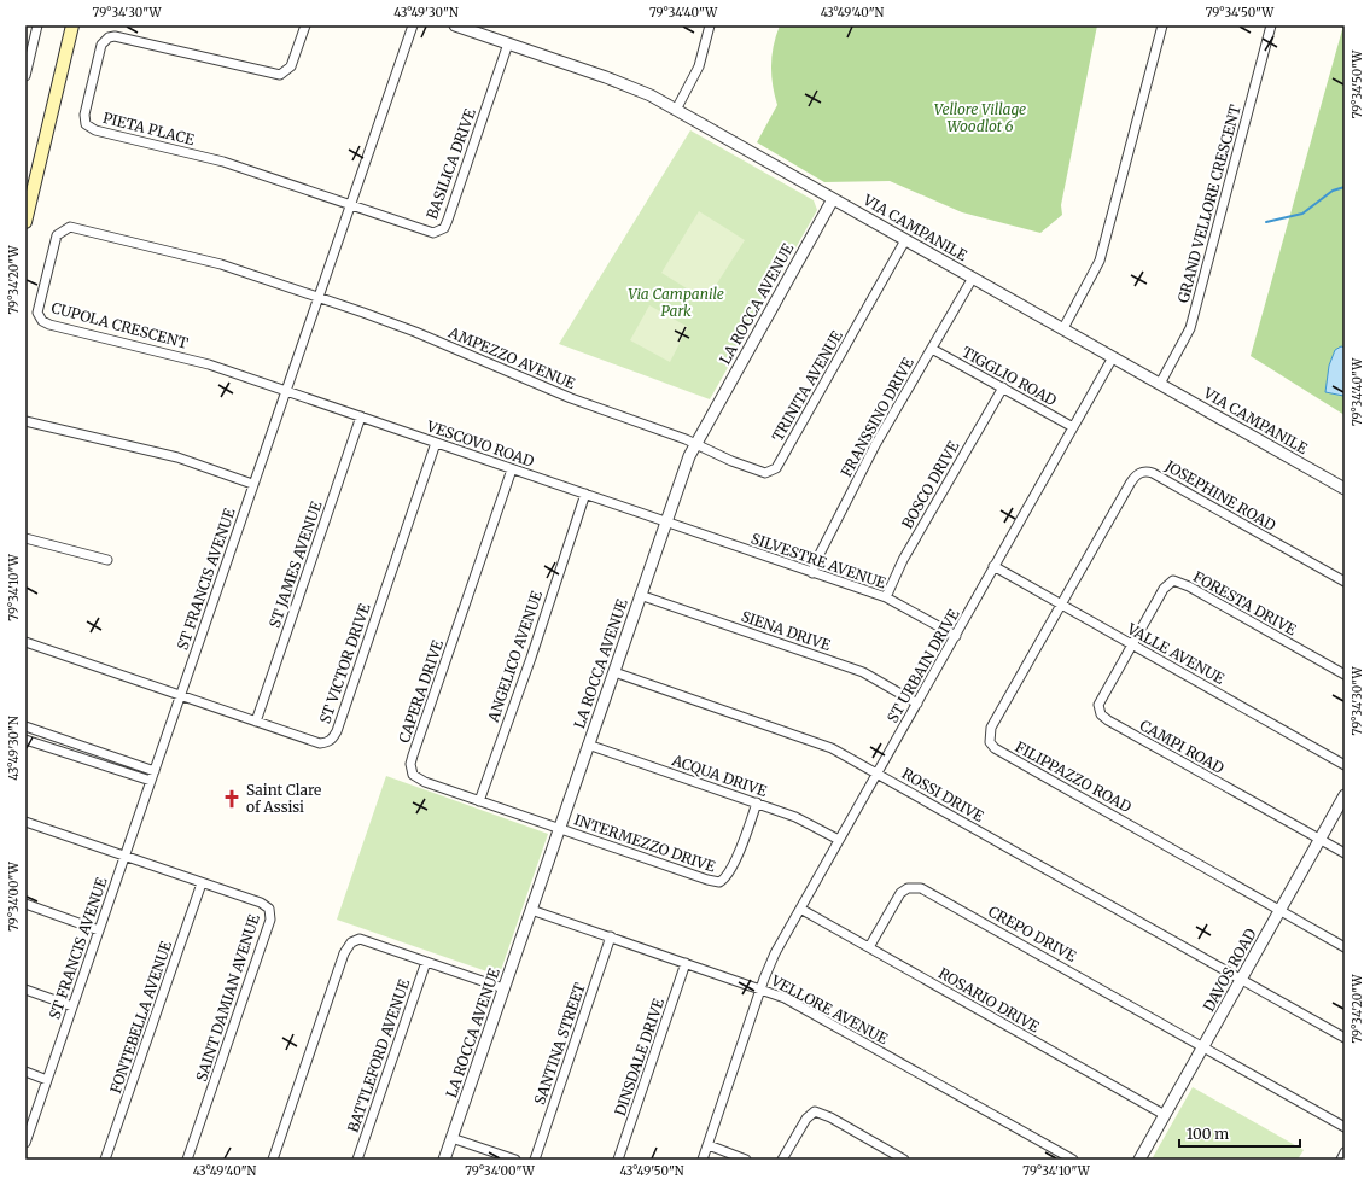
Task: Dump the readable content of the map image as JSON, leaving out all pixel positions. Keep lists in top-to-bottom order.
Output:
{
  "streets": {
    "street": [
      "PIETA PLACE",
      "BASILICA DRIVE",
      "GRAND VELLORE CRESCENT",
      "VIA CAMPANILE",
      "LA ROCCA AVENUE",
      "CUPOLA CRESCENT",
      "AMPEZZO AVENUE",
      "TIGGLIO ROAD",
      "TRINITA AVENUE",
      "FRANSSINO DRIVE",
      "VESCOVO ROAD",
      "BOSCO DRIVE",
      "JOSEPHINE ROAD",
      "SILVESTRE AVENUE",
      "ST JAMES AVENUE",
      "ST FRANCIS AVENUE",
      "FORESTA DRIVE",
      "SIENA DRIVE",
      "VALLE AVENUE",
      "ANGELICO AVENUE",
      "ST VICTOR DRIVE",
      "ST URBAIN DRIVE",
      "CAPERA DRIVE",
      "CAMPI ROAD",
      "ACQUA DRIVE",
      "FILIPPAZZO ROAD",
      "ROSSI DRIVE",
      "INTERMEZZO DRIVE",
      "CREPO DRIVE",
      "DAVOS ROAD",
      "SAINT DAMIAN AVENUE",
      "ROSARIO DRIVE",
      "VELLORE AVENUE",
      "FONTEBELLA AVENUE",
      "SANTINA STREET",
      "BATTLEFORD AVENUE",
      "DINSDALE DRIVE"
    ]
  },
  "crossings": [
    ["PIETA PLACE", "BASILICA DRIVE"],
    ["PIETA PLACE", "ST FRANCIS AVENUE"],
    ["BASILICA DRIVE", "VIA CAMPANILE"],
    ["BASILICA DRIVE", "ST FRANCIS AVENUE"],
    ["GRAND VELLORE CRESCENT", "VIA CAMPANILE"],
    ["VIA CAMPANILE", "LA ROCCA AVENUE"],
    ["VIA CAMPANILE", "TRINITA AVENUE"],
    ["VIA CAMPANILE", "FRANSSINO DRIVE"],
    ["VIA CAMPANILE", "ST URBAIN DRIVE"],
    ["LA ROCCA AVENUE", "AMPEZZO AVENUE"],
    ["LA ROCCA AVENUE", "TRINITA AVENUE"],
    ["LA ROCCA AVENUE", "VESCOVO ROAD"],
    ["LA ROCCA AVENUE", "SILVESTRE AVENUE"],
    ["LA ROCCA AVENUE", "SIENA DRIVE"],
    ["LA ROCCA AVENUE", "CAPERA DRIVE"],
    ["LA ROCCA AVENUE", "ACQUA DRIVE"],
    ["LA ROCCA AVENUE", "ROSSI DRIVE"],
    ["LA ROCCA AVENUE", "INTERMEZZO DRIVE"],
    ["LA ROCCA AVENUE", "VELLORE AVENUE"],
    ["CUPOLA CRESCENT", "AMPEZZO AVENUE"],
    ["CUPOLA CRESCENT", "VESCOVO ROAD"],
    ["CUPOLA CRESCENT", "ST FRANCIS AVENUE"],
    ["AMPEZZO AVENUE", "TRINITA AVENUE"],
    ["AMPEZZO AVENUE", "ST FRANCIS AVENUE"],
    ["TIGGLIO ROAD", "FRANSSINO DRIVE"],
    ["TIGGLIO ROAD", "BOSCO DRIVE"],
    ["TIGGLIO ROAD", "ST URBAIN DRIVE"],
    ["FRANSSINO DRIVE", "SILVESTRE AVENUE"],
    ["VESCOVO ROAD", "SILVESTRE AVENUE"],
    ["VESCOVO ROAD", "ST JAMES AVENUE"],
    ["VESCOVO ROAD", "ST FRANCIS AVENUE"],
    ["VESCOVO ROAD", "ANGELICO AVENUE"],
    ["VESCOVO ROAD", "ST VICTOR DRIVE"],
    ["VESCOVO ROAD", "CAPERA DRIVE"],
    ["BOSCO DRIVE", "SILVESTRE AVENUE"],
    ["JOSEPHINE ROAD", "VALLE AVENUE"],
    ["JOSEPHINE ROAD", "FILIPPAZZO ROAD"],
    ["SILVESTRE AVENUE", "ST URBAIN DRIVE"],
    ["ST JAMES AVENUE", "ST VICTOR DRIVE"],
    ["ST FRANCIS AVENUE", "ST VICTOR DRIVE"],
    ["ST FRANCIS AVENUE", "SAINT DAMIAN AVENUE"],
    ["FORESTA DRIVE", "VALLE AVENUE"],
    ["FORESTA DRIVE", "CAMPI ROAD"],
    ["SIENA DRIVE", "ST URBAIN DRIVE"],
    ["VALLE AVENUE", "ST URBAIN DRIVE"],
    ["VALLE AVENUE", "CAMPI ROAD"],
    ["VALLE AVENUE", "FILIPPAZZO ROAD"],
    ["ANGELICO AVENUE", "CAPERA DRIVE"],
    ["ST URBAIN DRIVE", "ACQUA DRIVE"],
    ["ST URBAIN DRIVE", "ROSSI DRIVE"],
    ["ST URBAIN DRIVE", "ROSARIO DRIVE"],
    ["ST URBAIN DRIVE", "VELLORE AVENUE"],
    ["CAPERA DRIVE", "INTERMEZZO DRIVE"],
    ["CAMPI ROAD", "DAVOS ROAD"],
    ["ACQUA DRIVE", "INTERMEZZO DRIVE"],
    ["FILIPPAZZO ROAD", "DAVOS ROAD"],
    ["ROSSI DRIVE", "DAVOS ROAD"],
    ["CREPO DRIVE", "DAVOS ROAD"],
    ["CREPO DRIVE", "ROSARIO DRIVE"],
    ["DAVOS ROAD", "ROSARIO DRIVE"],
    ["SAINT DAMIAN AVENUE", "FONTEBELLA AVENUE"],
    ["VELLORE AVENUE", "SANTINA STREET"],
    ["VELLORE AVENUE", "DINSDALE DRIVE"]
  ],
  "parks": ["Vellore Village Woodlot 6", "Via Campanile Park"],
  "places": {
    "church": ["Saint Clare of Assisi"]
  },
  "scale_bar": "100 m",
  "coordinates": [
    "79°34'30\"W",
    "43°49'30\"N",
    "79°34'40\"W",
    "43°49'40\"N",
    "79°34'50\"W",
    "79°34'20\"W",
    "79°34'10\"W",
    "79°34'00\"W",
    "43°49'50\"N"
  ]
}
